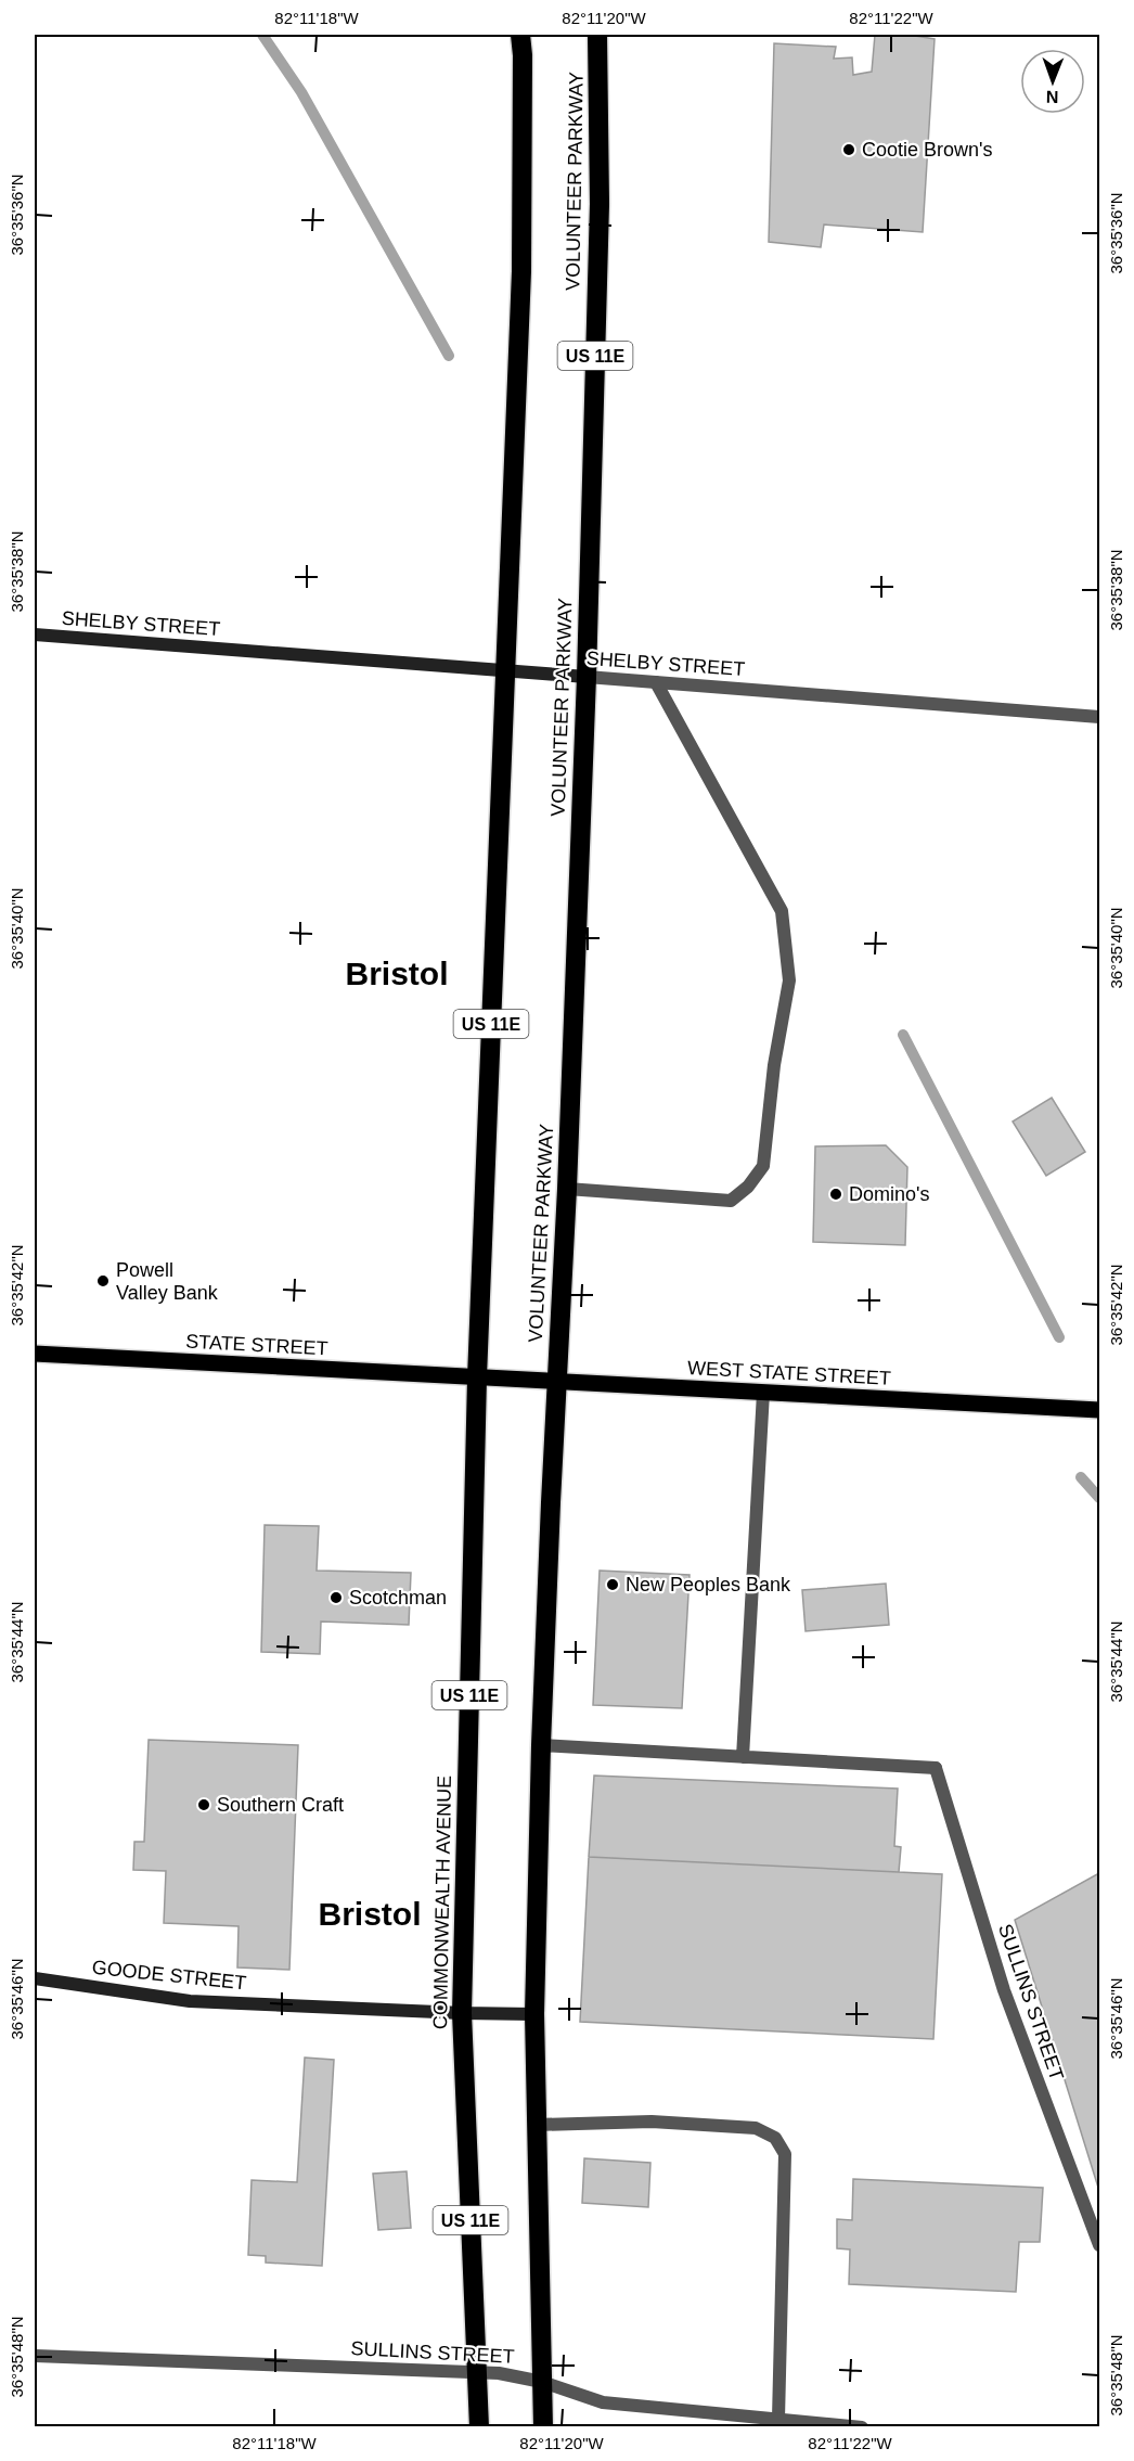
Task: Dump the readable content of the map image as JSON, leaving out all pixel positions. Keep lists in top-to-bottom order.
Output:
{
  "streets": {
    "highway": ["VOLUNTEER PARKWAY", "US 11E", "COMMONWEALTH AVENUE"],
    "main road": ["STATE STREET", "WEST STATE STREET"],
    "street": ["SHELBY STREET", "GOODE STREET", "SULLINS STREET"]
  },
  "crossings": [
    ["VOLUNTEER PARKWAY", "US 11E"],
    ["VOLUNTEER PARKWAY", "SHELBY STREET"],
    ["VOLUNTEER PARKWAY", "WEST STATE STREET"],
    ["US 11E", "SHELBY STREET"],
    ["US 11E", "STATE STREET"],
    ["US 11E", "WEST STATE STREET"],
    ["US 11E", "COMMONWEALTH AVENUE"],
    ["US 11E", "GOODE STREET"],
    ["US 11E", "SULLINS STREET"],
    ["STATE STREET", "WEST STATE STREET"],
    ["STATE STREET", "COMMONWEALTH AVENUE"],
    ["WEST STATE STREET", "COMMONWEALTH AVENUE"],
    ["COMMONWEALTH AVENUE", "GOODE STREET"],
    ["COMMONWEALTH AVENUE", "SULLINS STREET"]
  ],
  "districts": ["Bristol", "Bristol"],
  "places": [
    "Cootie Brown's",
    "Domino's",
    "Powell Valley Bank",
    "New Peoples Bank",
    "Scotchman",
    "Southern Craft"
  ],
  "north": "bottom",
  "coordinates": [
    "82°11'18\"W",
    "82°11'20\"W",
    "82°11'22\"W",
    "36°35'36\"N",
    "36°35'38\"N",
    "36°35'40\"N",
    "36°35'42\"N",
    "36°35'44\"N",
    "36°35'46\"N",
    "36°35'48\"N"
  ]
}
